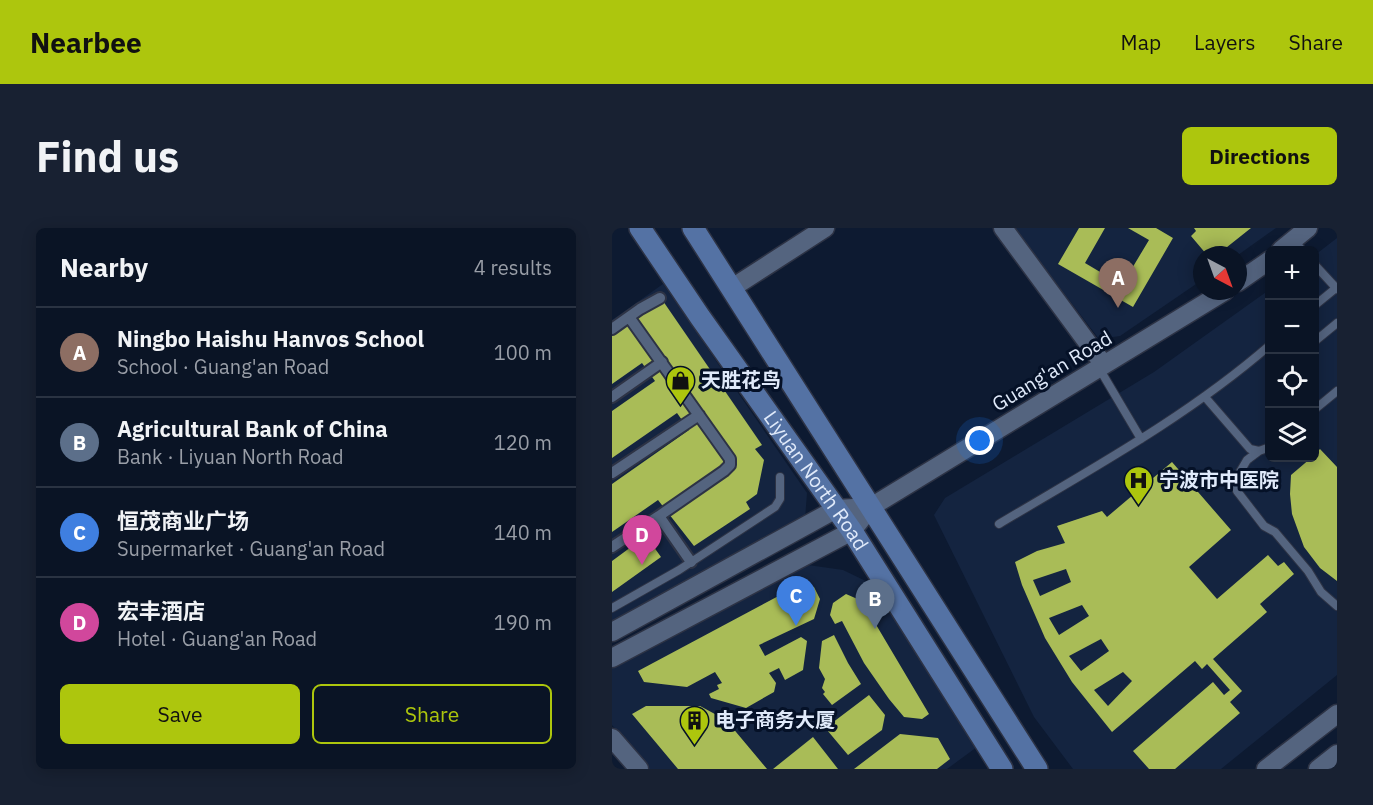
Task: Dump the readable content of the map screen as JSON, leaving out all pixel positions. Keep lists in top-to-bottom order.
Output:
{
  "streets": {
    "main road": ["Liyuan North Road"],
    "street": ["Guang'an Road"]
  },
  "crossings": [
    ["Guang'an Road", "Liyuan North Road"]
  ],
  "places": {
    "shop": ["天胜花鸟"],
    "hospital": ["宁波市中医院"],
    "building": ["电子商务大厦"]
  },
  "north": "bottom right",
  "page": {
    "header": "Nearbee",
    "nav": ["Map", "Layers", "Share"],
    "buttons": [
      "Directions",
      ["Save", "Share"]
    ],
    "title": "Find us",
    "heading": ["Nearby", "4 results"],
    "map_buttons": ["+", "−"],
    "pins": [
      "A",
      "D",
      "C",
      "B"
    ],
    "list": [
      {
        "mark": "A",
        "name": "Ningbo Haishu Hanvos School",
        "note": "School · Guang'an Road",
        "value": "100 m"
      },
      {
        "mark": "B",
        "name": "Agricultural Bank of China",
        "note": "Bank · Liyuan North Road",
        "value": "120 m"
      },
      {
        "mark": "C",
        "name": "恒茂商业广场",
        "note": "Supermarket · Guang'an Road",
        "value": "140 m"
      },
      {
        "mark": "D",
        "name": "宏丰酒店",
        "note": "Hotel · Guang'an Road",
        "value": "190 m"
      }
    ]
  }
}
